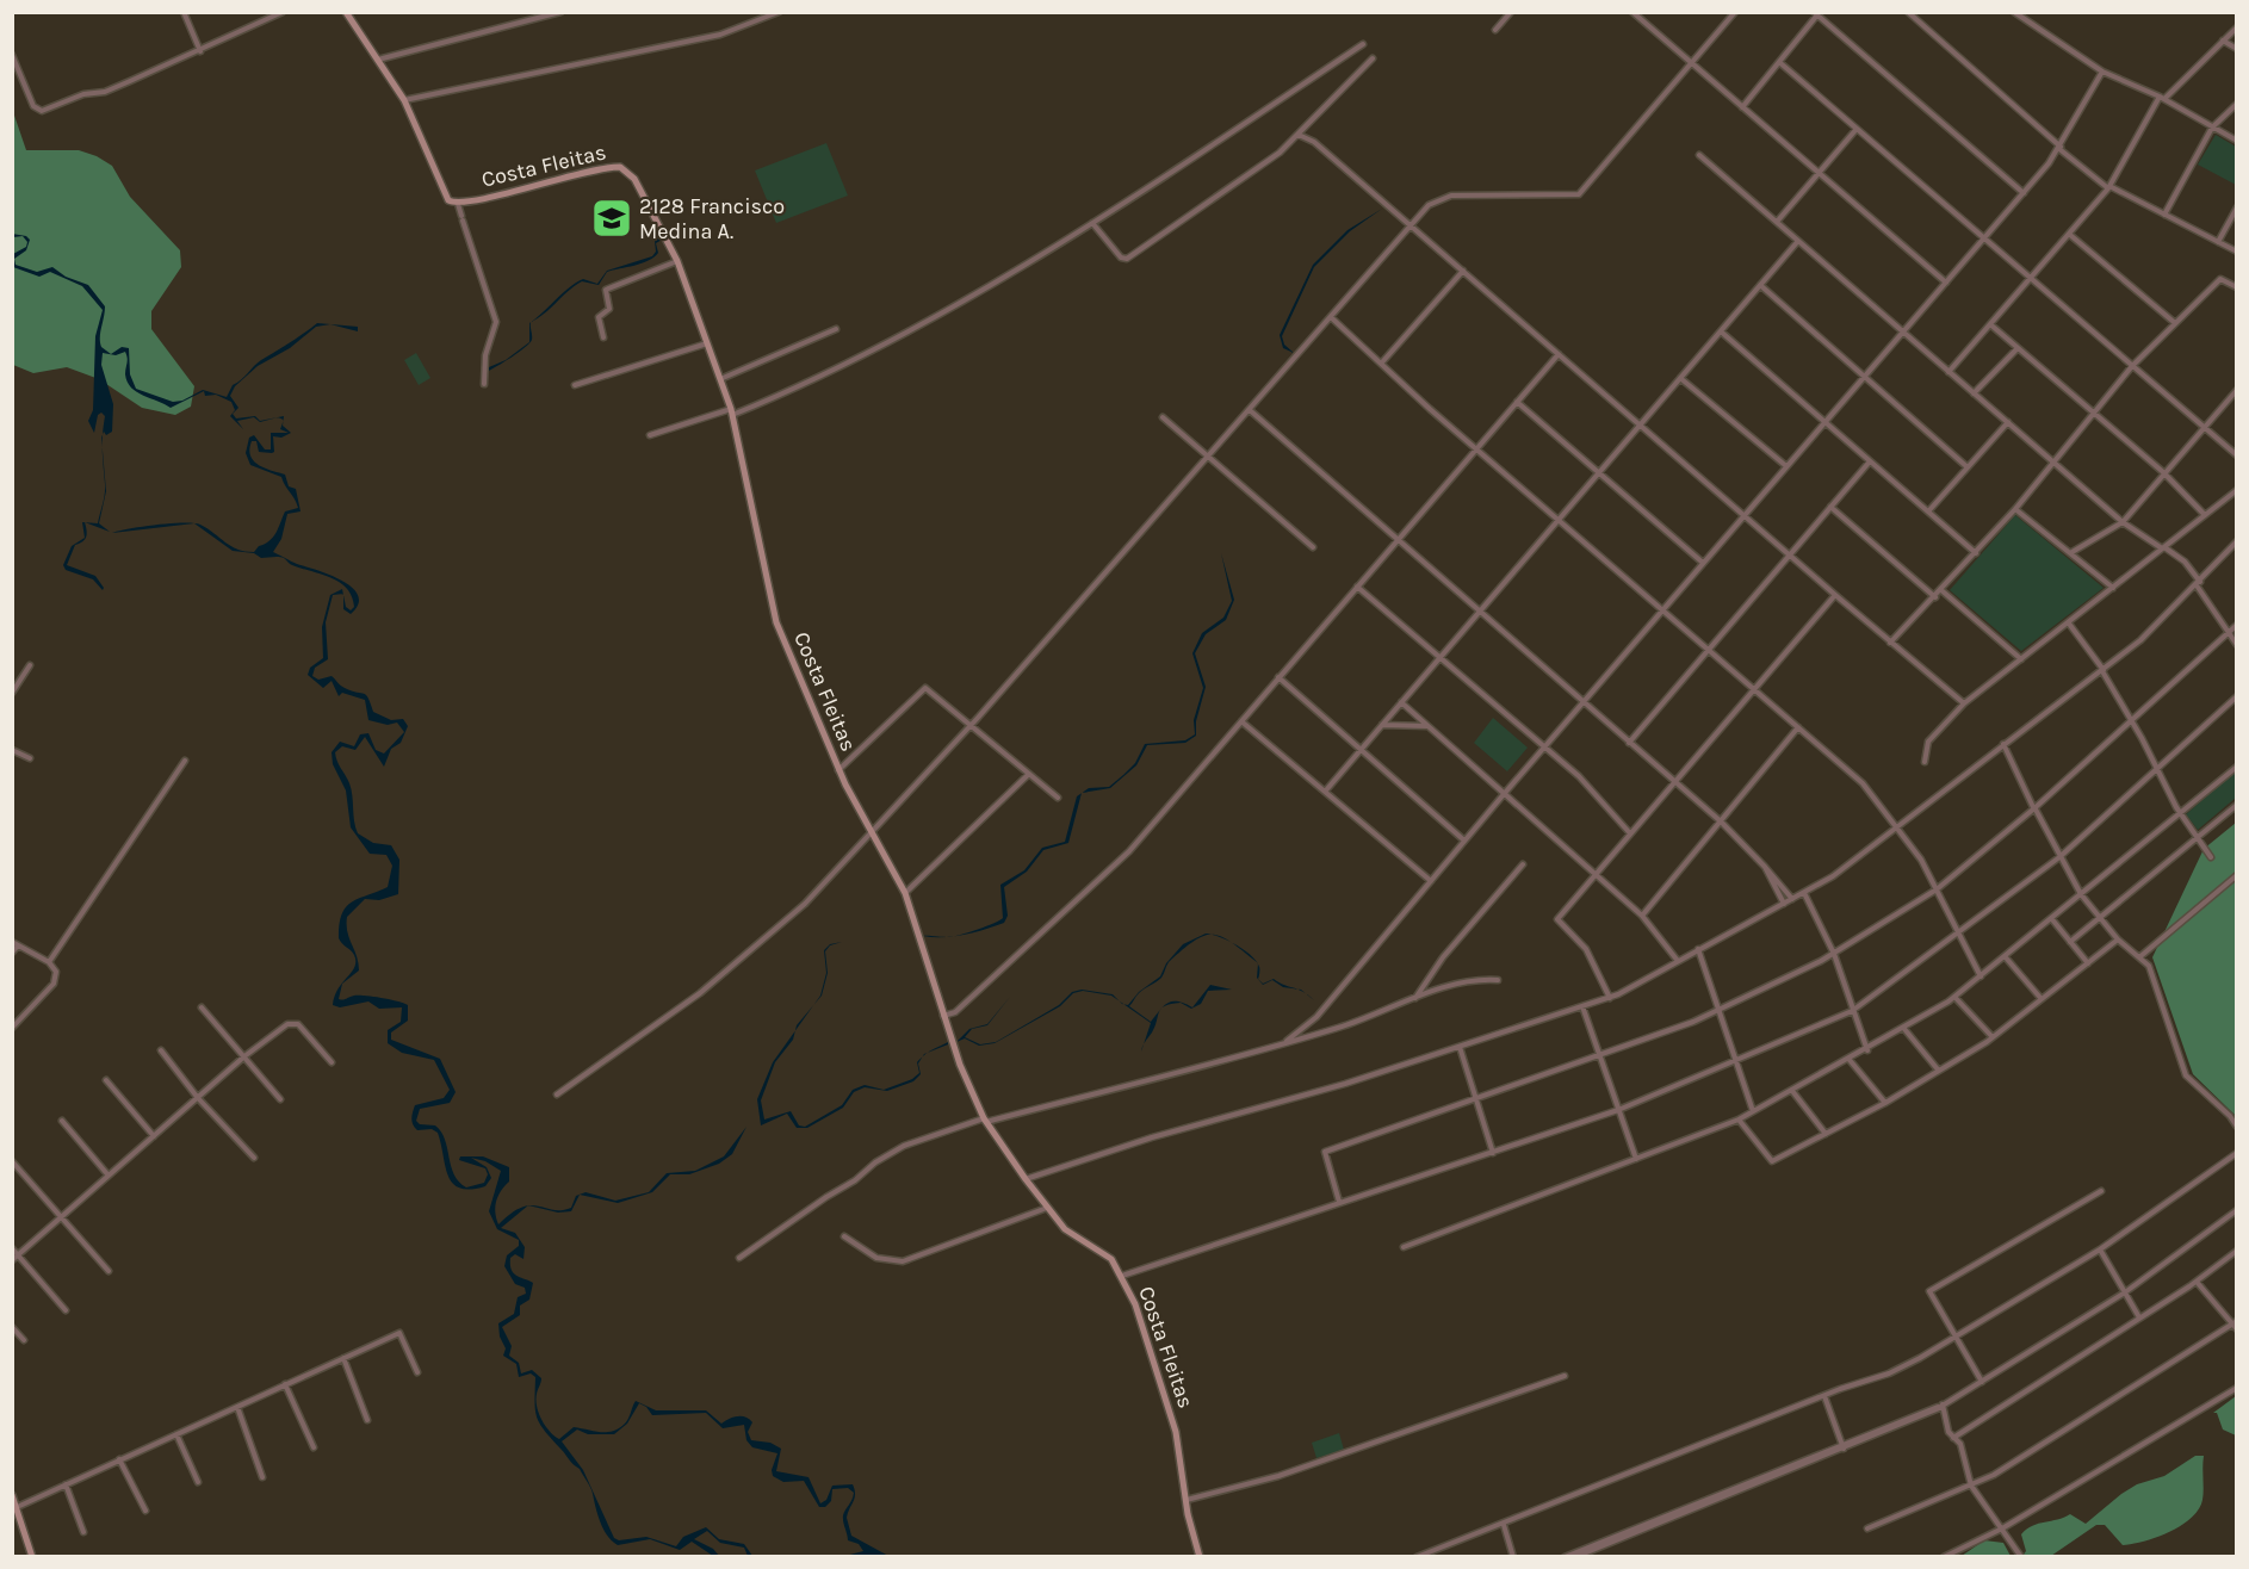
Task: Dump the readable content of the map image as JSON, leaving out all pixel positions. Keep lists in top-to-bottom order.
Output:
{
  "streets": {
    "main road": ["Costa Fleitas"]
  },
  "places": {
    "school or university": ["2128 Francisco Medina A."]
  }
}
